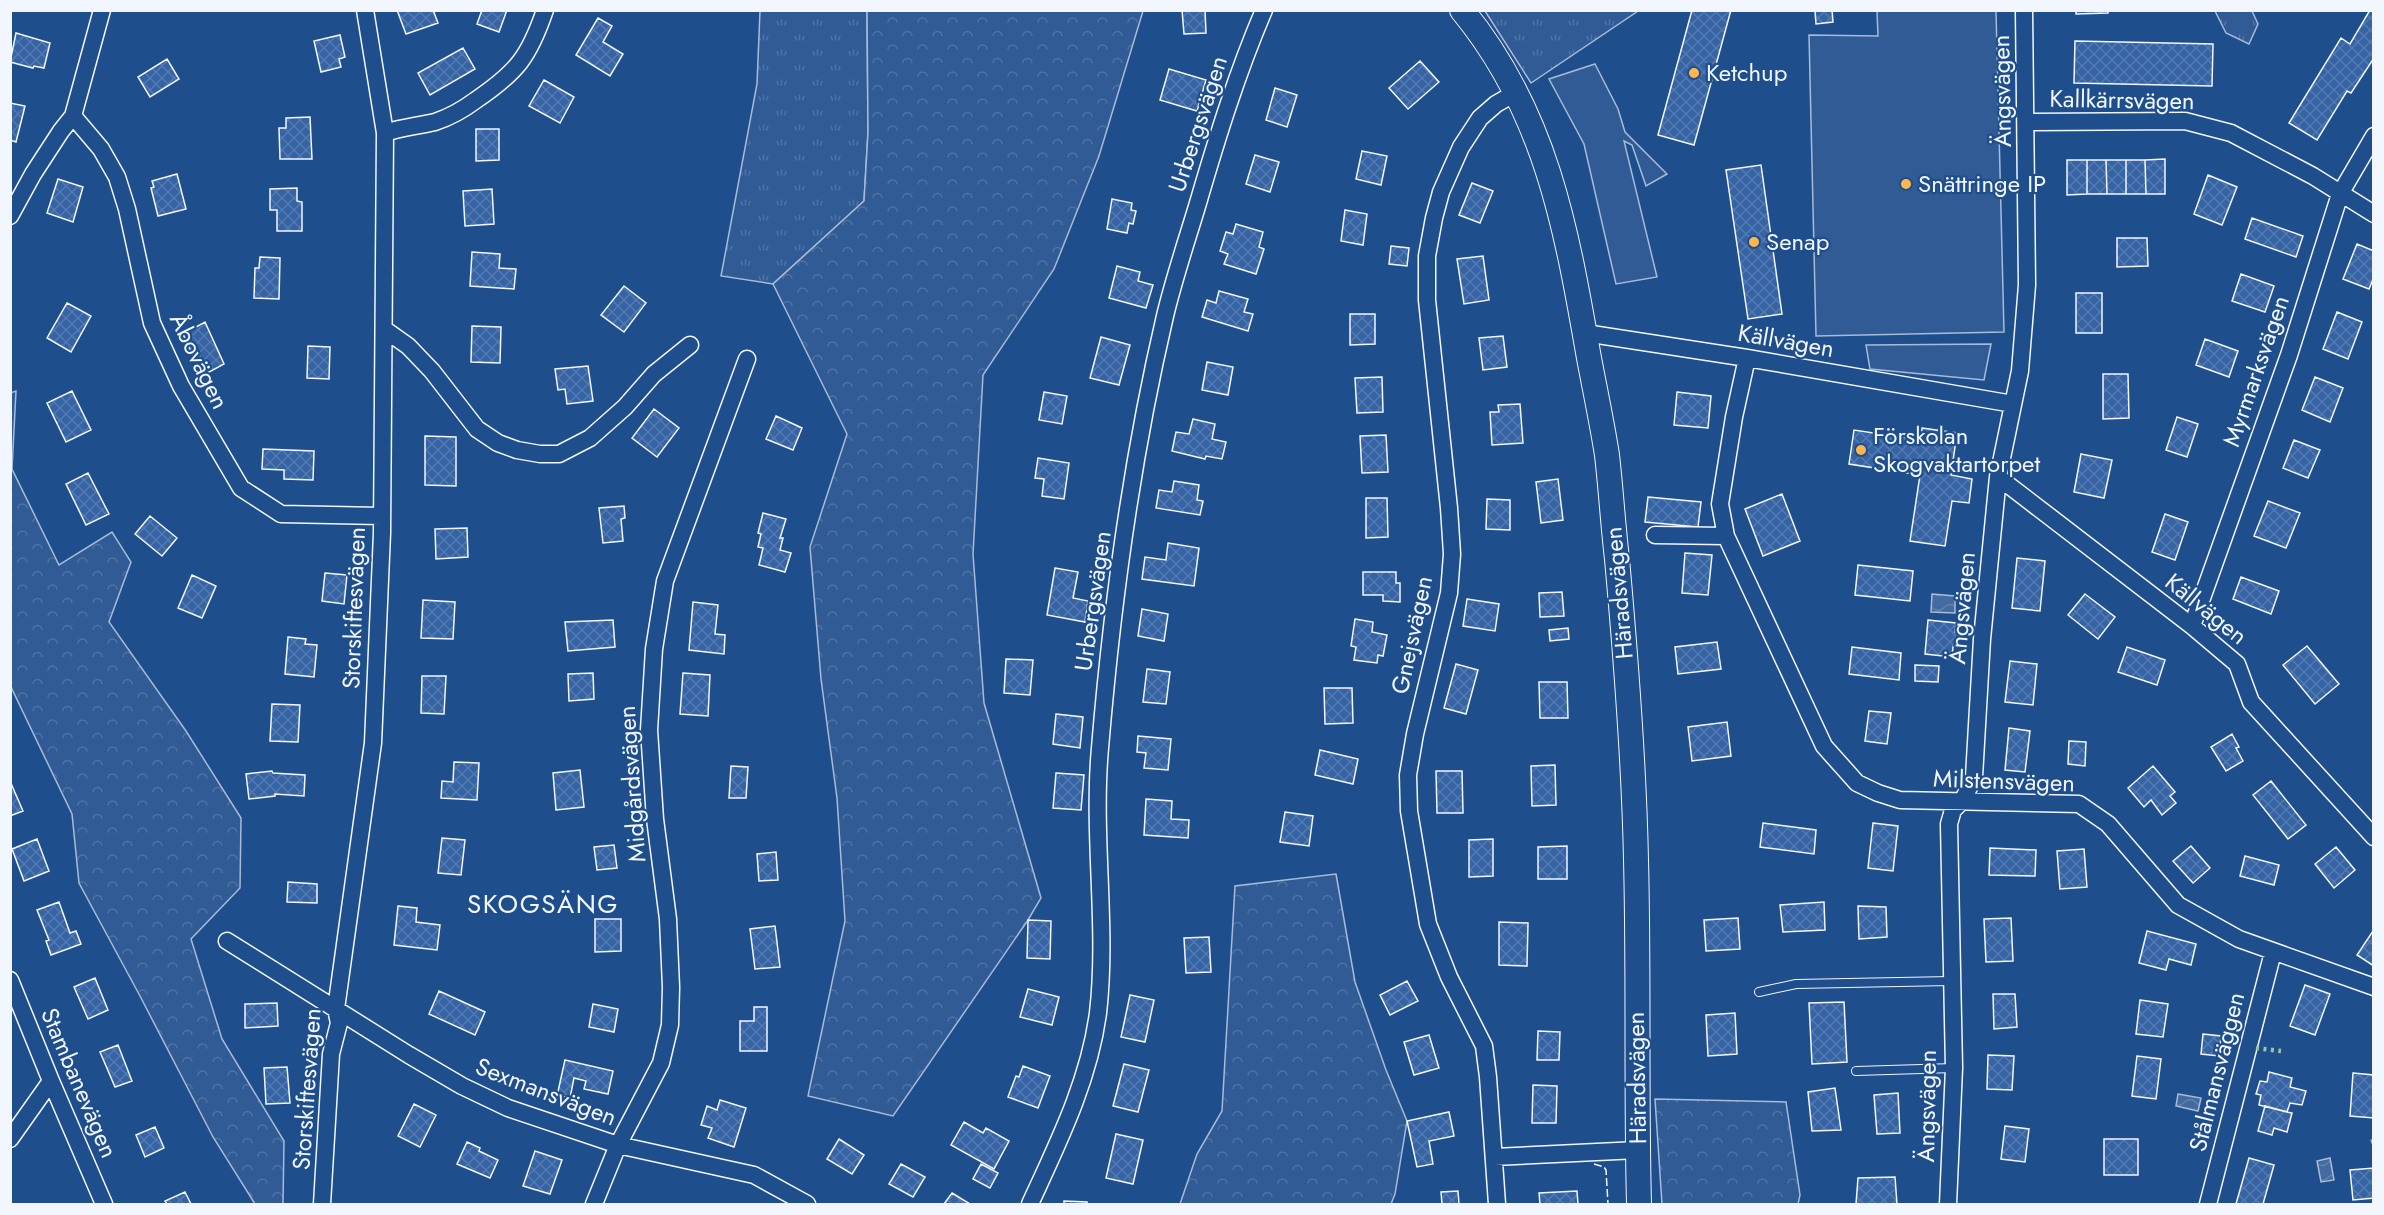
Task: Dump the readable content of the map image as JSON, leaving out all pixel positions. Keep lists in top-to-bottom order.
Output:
{
  "streets": {
    "street": [
      "Ängsvägen",
      "Kallkärrsvägen",
      "Urbergsvägen",
      "Källvägen",
      "Åbovägen",
      "Myrmarksvägen",
      "Häradsvägen",
      "Storskiftesvägen",
      "Gnejsvägen",
      "Milstensvägen",
      "Midgårdsvägen",
      "Stålmansväggen",
      "Stambanevägen",
      "Sexmansvägen"
    ]
  },
  "crossings": [
    ["Ängsvägen", "Kallkärrsvägen"],
    ["Ängsvägen", "Källvägen"],
    ["Ängsvägen", "Milstensvägen"],
    ["Kallkärrsvägen", "Myrmarksvägen"],
    ["Källvägen", "Myrmarksvägen"],
    ["Källvägen", "Häradsvägen"],
    ["Källvägen", "Milstensvägen"],
    ["Åbovägen", "Storskiftesvägen"],
    ["Häradsvägen", "Gnejsvägen"],
    ["Storskiftesvägen", "Sexmansvägen"],
    ["Milstensvägen", "Stålmansväggen"],
    ["Midgårdsvägen", "Sexmansvägen"]
  ],
  "districts": ["SKOGSÄNG"],
  "places": [
    "Ketchup",
    "Snättringe IP",
    "Senap",
    "Förskolan Skogvaktartorpet"
  ]
}
